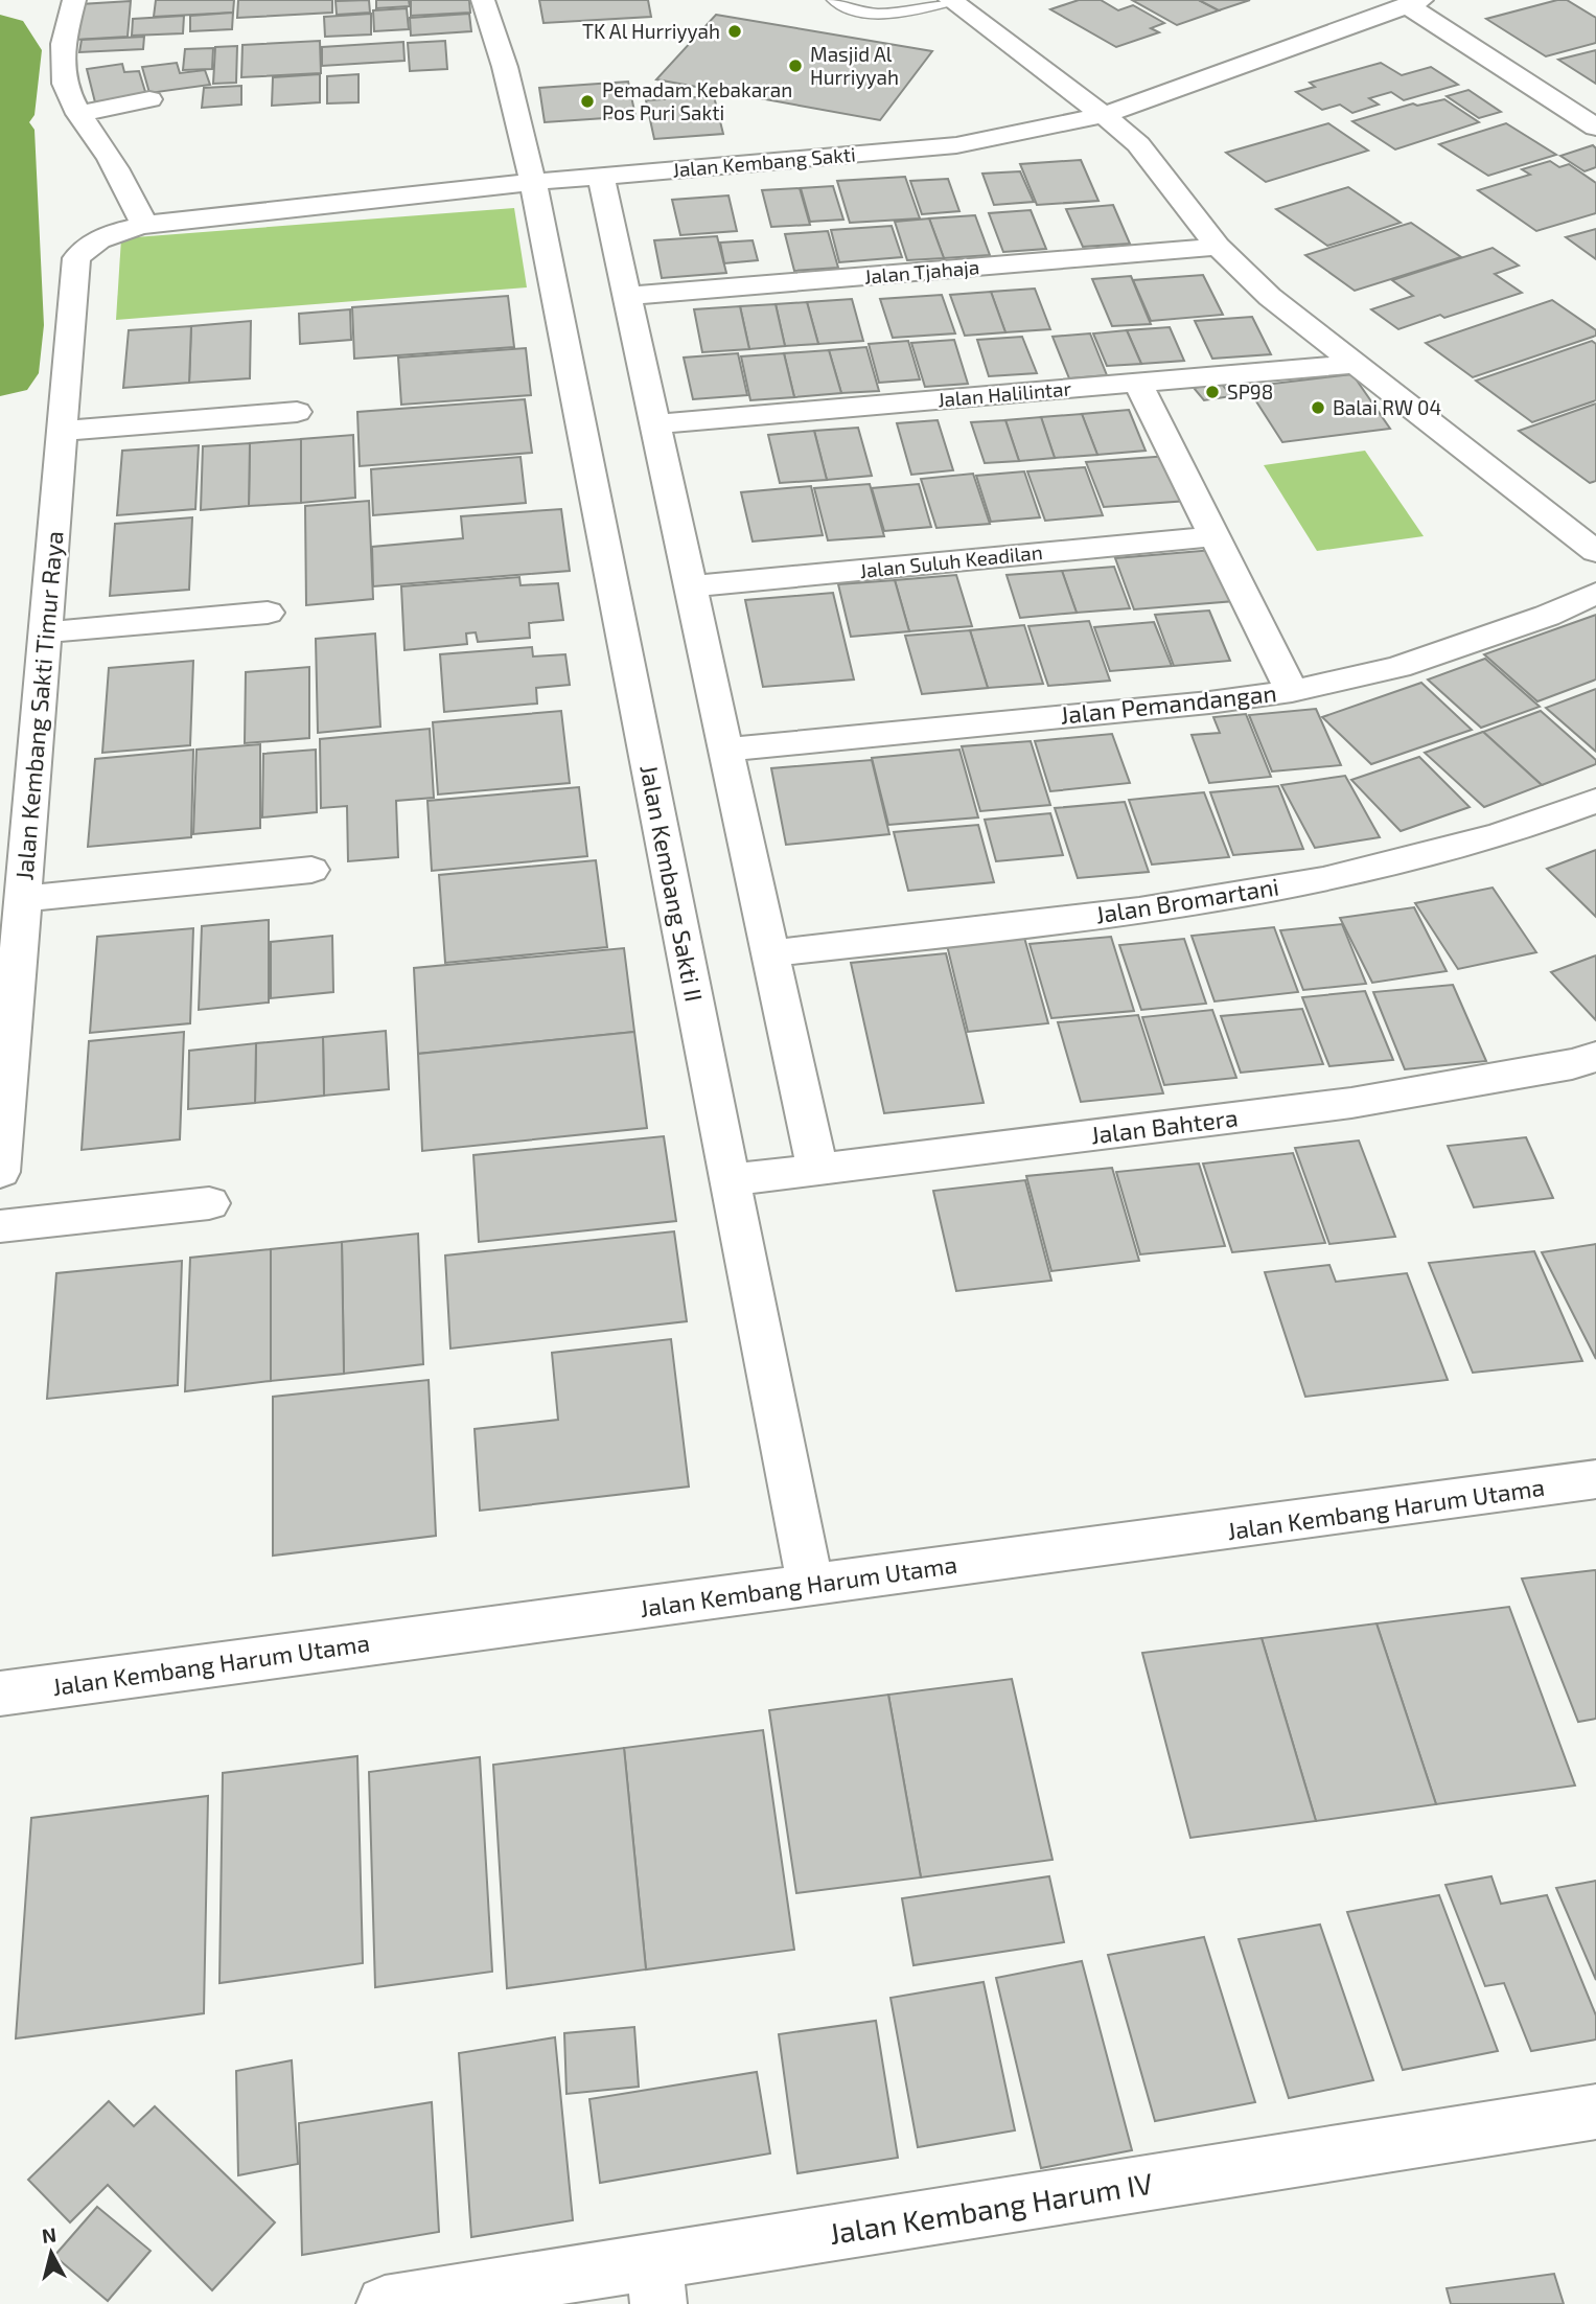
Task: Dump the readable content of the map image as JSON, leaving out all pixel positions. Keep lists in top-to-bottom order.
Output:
{
  "streets": {
    "street": [
      "Jalan Kembang Sakti",
      "Jalan Tjahaja",
      "Jalan Halilintar",
      "Jalan Suluh Keadilan",
      "Jalan Pemandangan",
      "Jalan Kembang Sakti Timur Raya",
      "Jalan Kembang Sakti II",
      "Jalan Bromartani",
      "Jalan Bahtera",
      "Jalan Kembang Harum Utama",
      "Jalan Kembang Harum IV"
    ]
  },
  "crossings": [
    ["Jalan Kembang Sakti", "Jalan Kembang Sakti Timur Raya"],
    ["Jalan Kembang Sakti", "Jalan Kembang Sakti II"],
    ["Jalan Kembang Sakti II", "Jalan Bahtera"],
    ["Jalan Kembang Sakti II", "Jalan Kembang Harum Utama"]
  ],
  "places": [
    "TK Al Hurriyyah",
    "Masjid Al Hurriyyah",
    "Pemadam Kebakaran Pos Puri Sakti",
    "SP98",
    "Balai RW 04"
  ],
  "north": "top"
}
